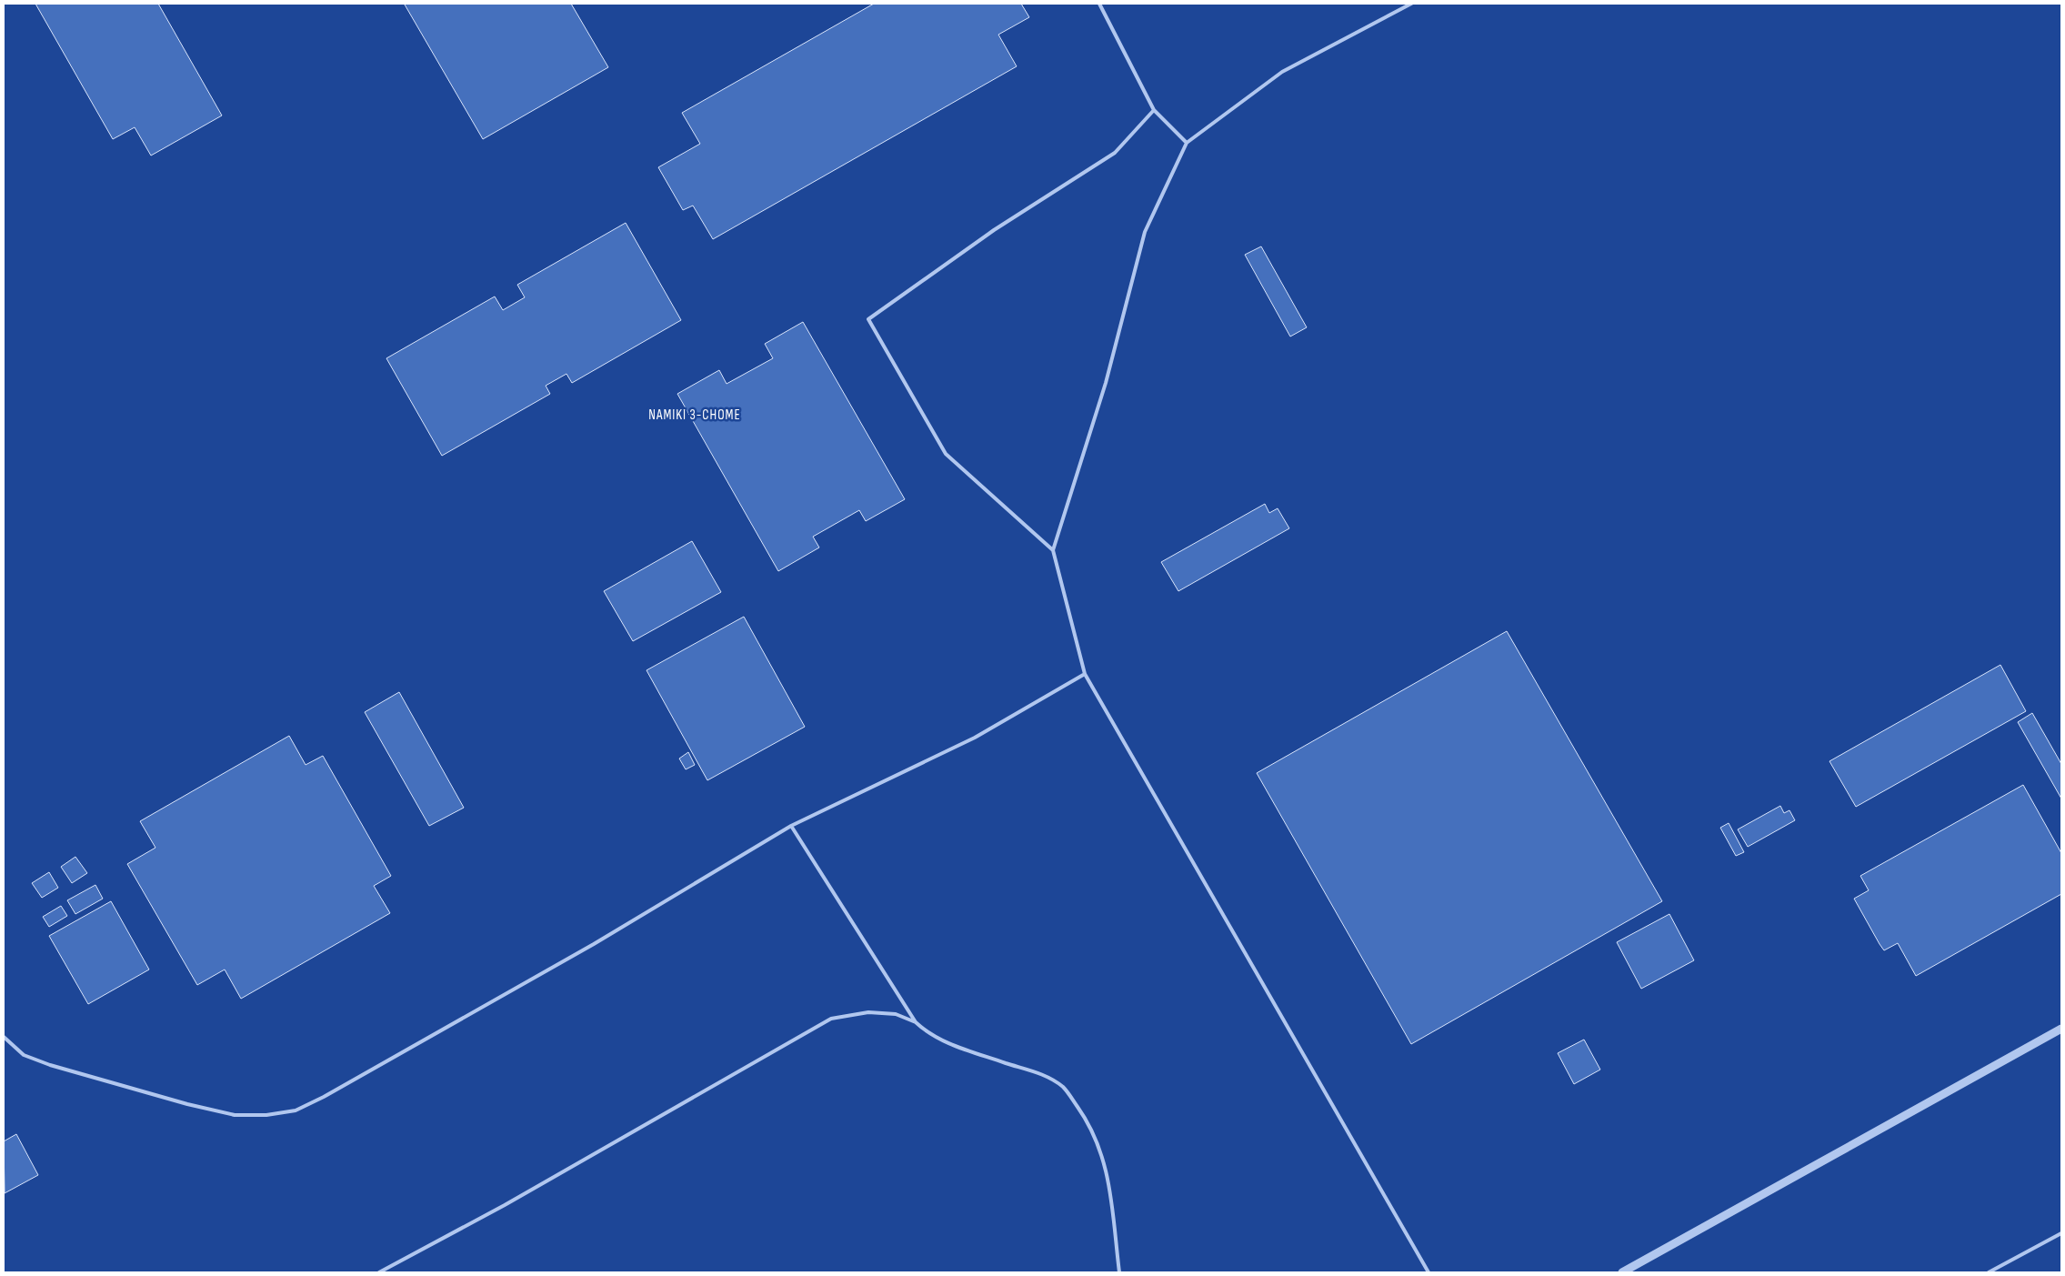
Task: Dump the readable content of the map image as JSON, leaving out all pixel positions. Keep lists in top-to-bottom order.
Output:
{
  "districts": ["NAMIKI 3-CHOME"]
}
